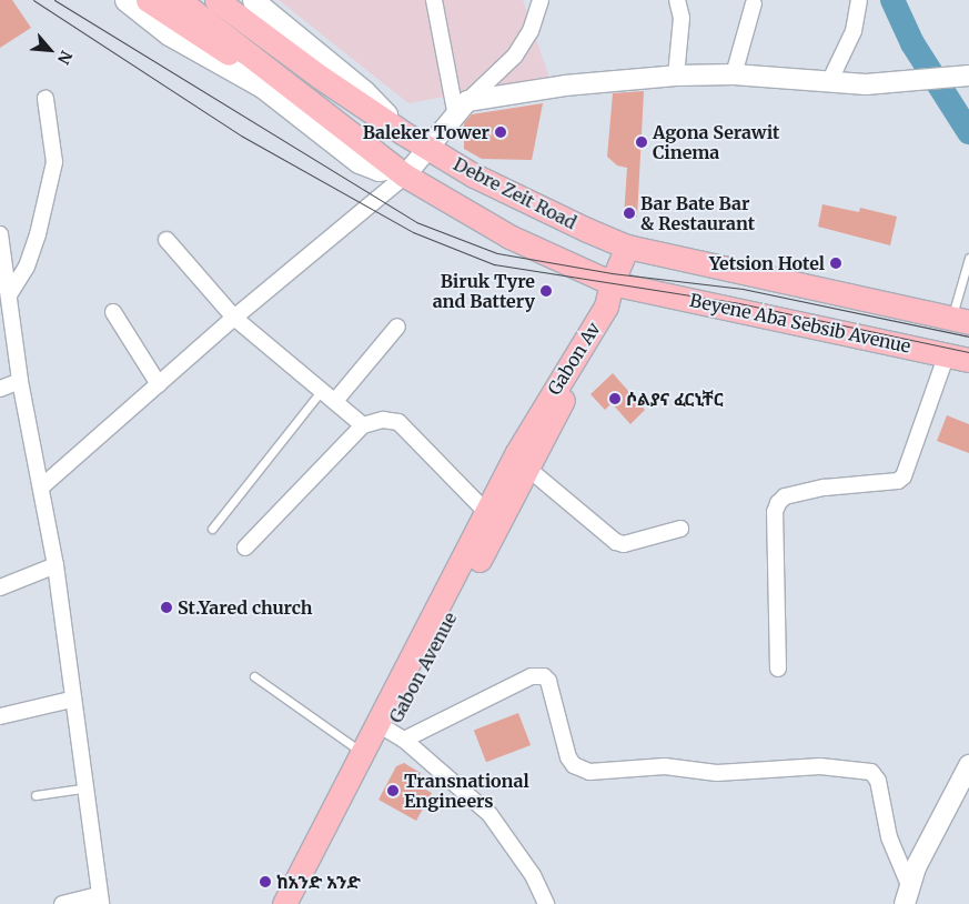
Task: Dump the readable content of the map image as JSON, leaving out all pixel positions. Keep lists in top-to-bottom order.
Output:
{
  "streets": {
    "main road": [
      "Debre Zeit Road",
      "Beyene Aba Sebsib Avenue",
      "Gabon Av",
      "Gabon Avenue"
    ]
  },
  "crossings": [
    ["Debre Zeit Road", "Beyene Aba Sebsib Avenue"],
    ["Beyene Aba Sebsib Avenue", "Gabon Av"],
    ["Gabon Av", "Gabon Avenue"]
  ],
  "places": [
    "Baleker Tower",
    "Agona Serawit Cinema",
    "Bar Bate Bar & Restaurant",
    "Yetsion Hotel",
    "Biruk Tyre and Battery",
    "ሶልያና ፈርኒቸር",
    "St.Yared church",
    "Transnational Engineers",
    "ከአንድ አንድ"
  ],
  "north": "bottom right"
}
